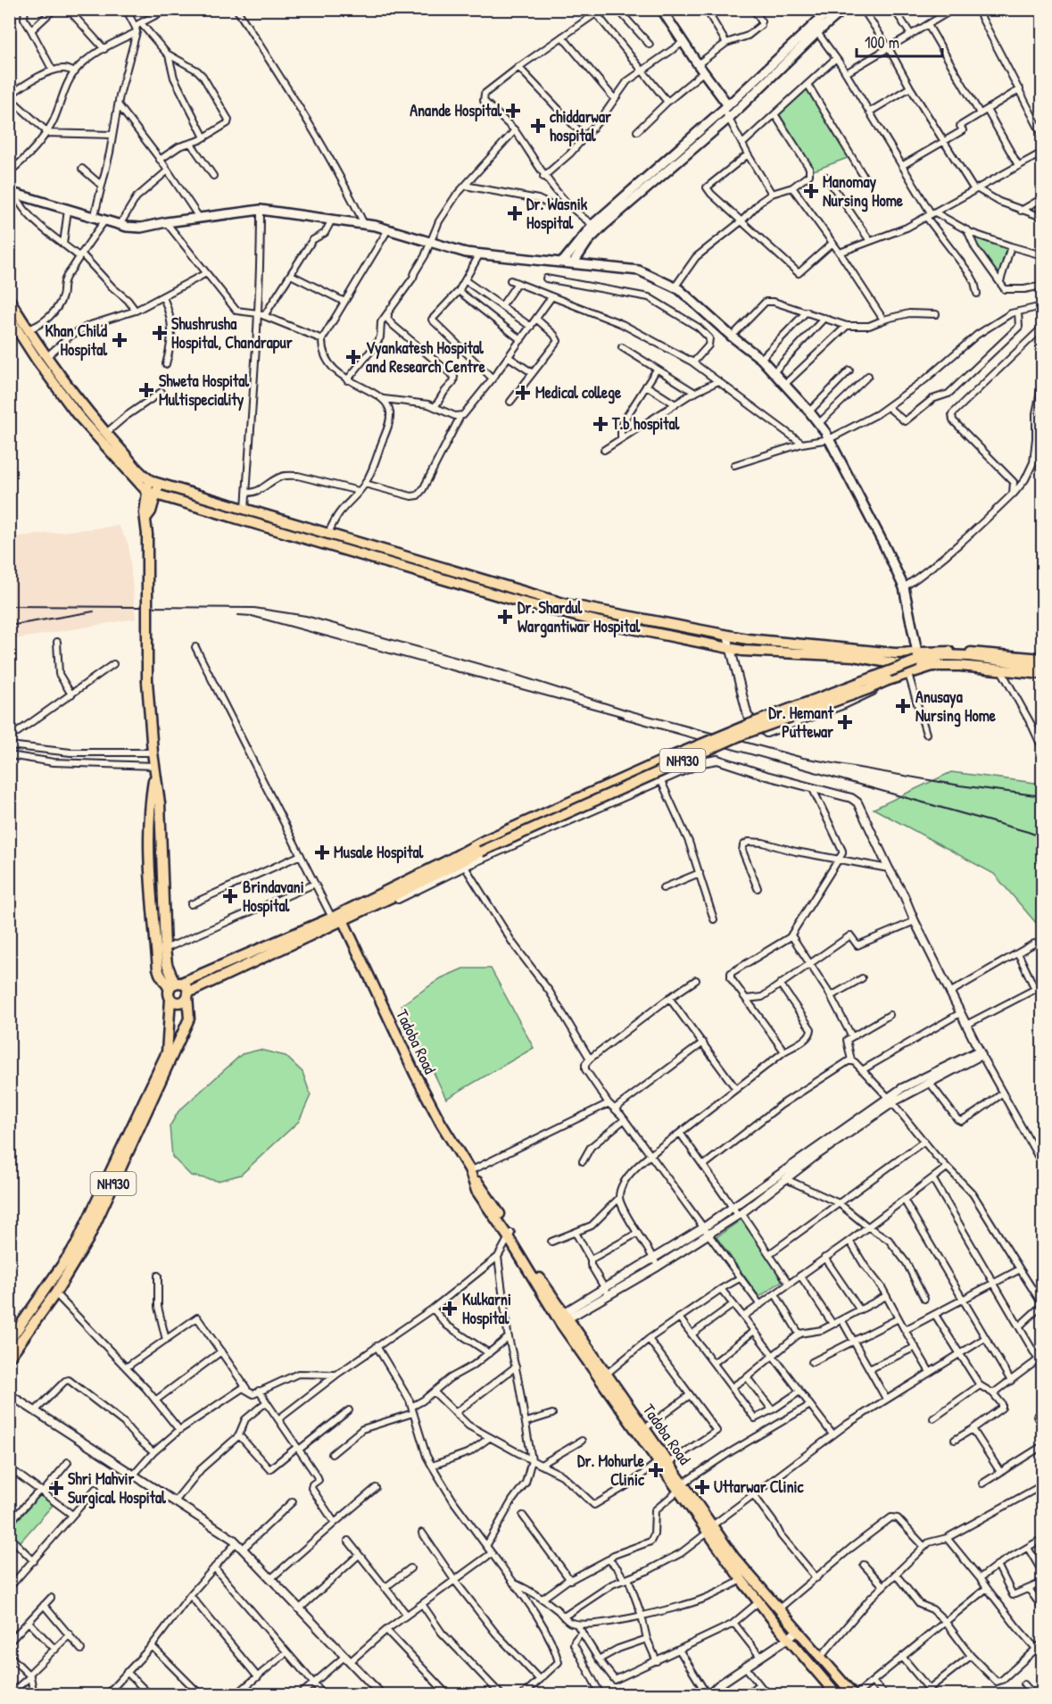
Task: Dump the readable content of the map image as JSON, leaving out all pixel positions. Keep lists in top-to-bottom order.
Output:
{
  "streets": {
    "main road": ["NH930", "Tadoba Road"]
  },
  "crossings": [
    ["NH930", "Tadoba Road"]
  ],
  "places": {
    "health": [
      "Anande Hospital",
      "chiddarwar hospital",
      "Manomay Nursing Home",
      "Dr. Wasnik Hospital",
      "Shushrusha Hospital, Chandrapur",
      "Khan Child Hospital",
      "Vyankatesh Hospital and Research Centre",
      "Shweta Hospital Multispeciality",
      "Medical college",
      "T.b hospital",
      "Dr. Shardul Wargantiwar Hospital",
      "Anusaya Nursing Home",
      "Dr. Hemant Puttewar",
      "Musale Hospital",
      "Brindavani Hospital",
      "Kulkarni Hospital",
      "Dr. Mohurle Clinic",
      "Uttarwar Clinic",
      "Shri Mahvir Surgical Hospital"
    ]
  },
  "scale_bar": "100 m"
}
